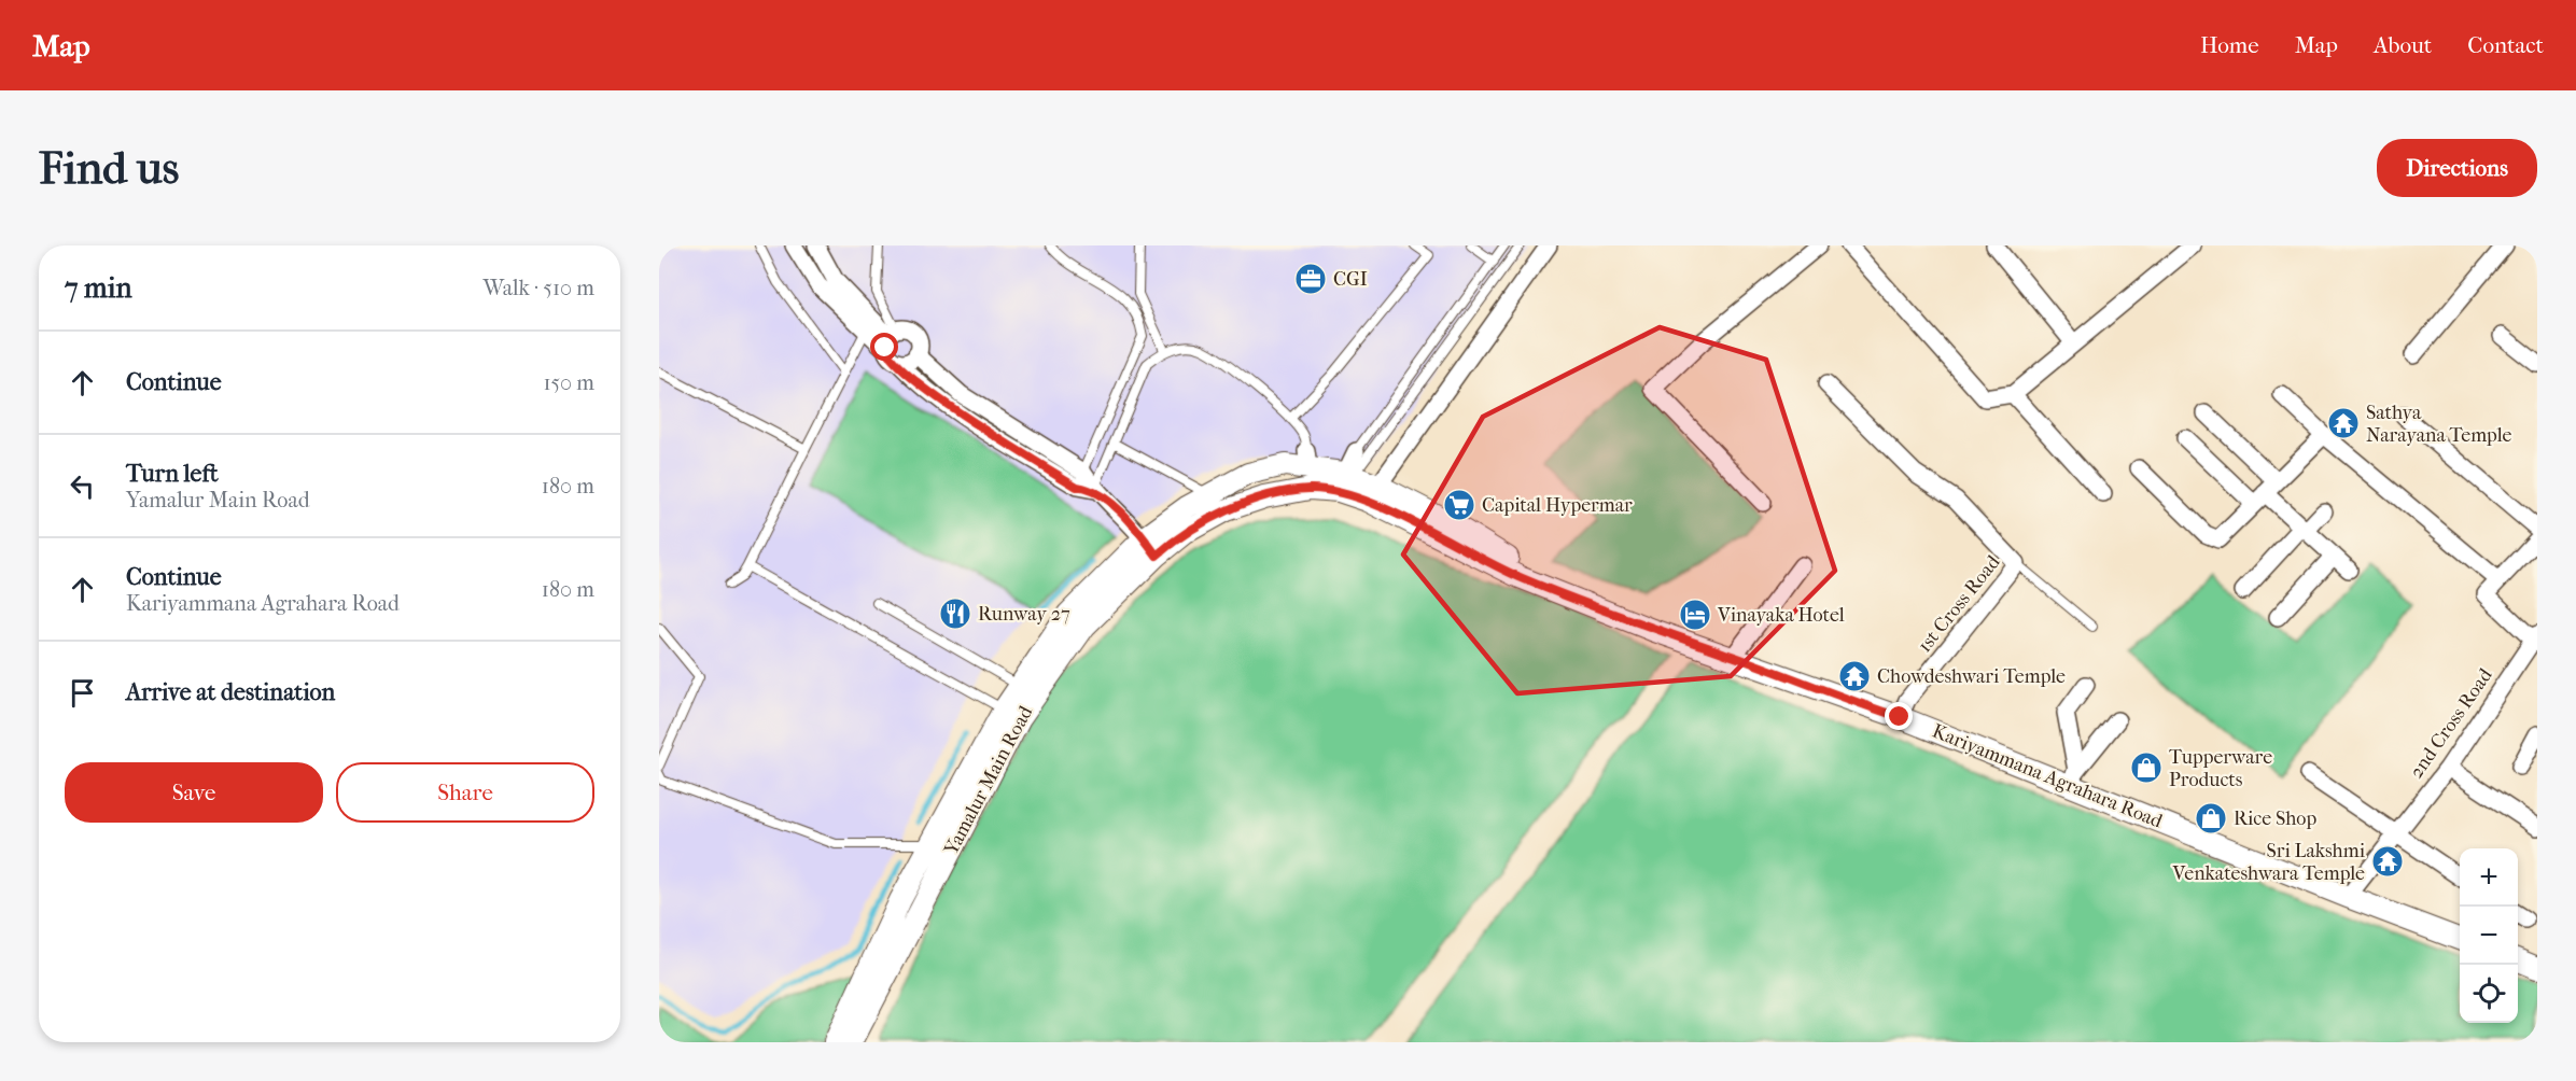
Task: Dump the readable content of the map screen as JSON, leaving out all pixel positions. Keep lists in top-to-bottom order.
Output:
{
  "streets": {
    "street": [
      "1st Cross Road",
      "2nd Cross Road",
      "Kariyammana Agrahara Road",
      "Yamalur Main Road"
    ]
  },
  "crossings": [
    ["1st Cross Road", "Kariyammana Agrahara Road"],
    ["2nd Cross Road", "Kariyammana Agrahara Road"],
    ["Kariyammana Agrahara Road", "Yamalur Main Road"]
  ],
  "places": {
    "office": ["CGI"],
    "temple": ["Sathya Narayana Temple", "Chowdeshwari Temple", "Sri Lakshmi Venkateshwara Temple"],
    "supermarket": ["Capital Hypermar"],
    "restaurant": ["Runway 27"],
    "hotel": ["Vinayaka Hotel"],
    "shop": ["Tupperware Products", "Rice Shop"]
  },
  "page": {
    "header": "Map",
    "nav": [
      "Home",
      "Map",
      "About",
      "Contact"
    ],
    "buttons": [
      "Directions",
      ["Save", "Share"]
    ],
    "title": "Find us",
    "heading": ["7 min", "Walk · 510 m"],
    "list": [
      ["Continue", "150 m"],
      ["Turn left", "Yamalur Main Road", "180 m"],
      ["Continue", "Kariyammana Agrahara Road", "180 m"],
      "Arrive at destination"
    ],
    "map_buttons": ["+", "−"]
  }
}
